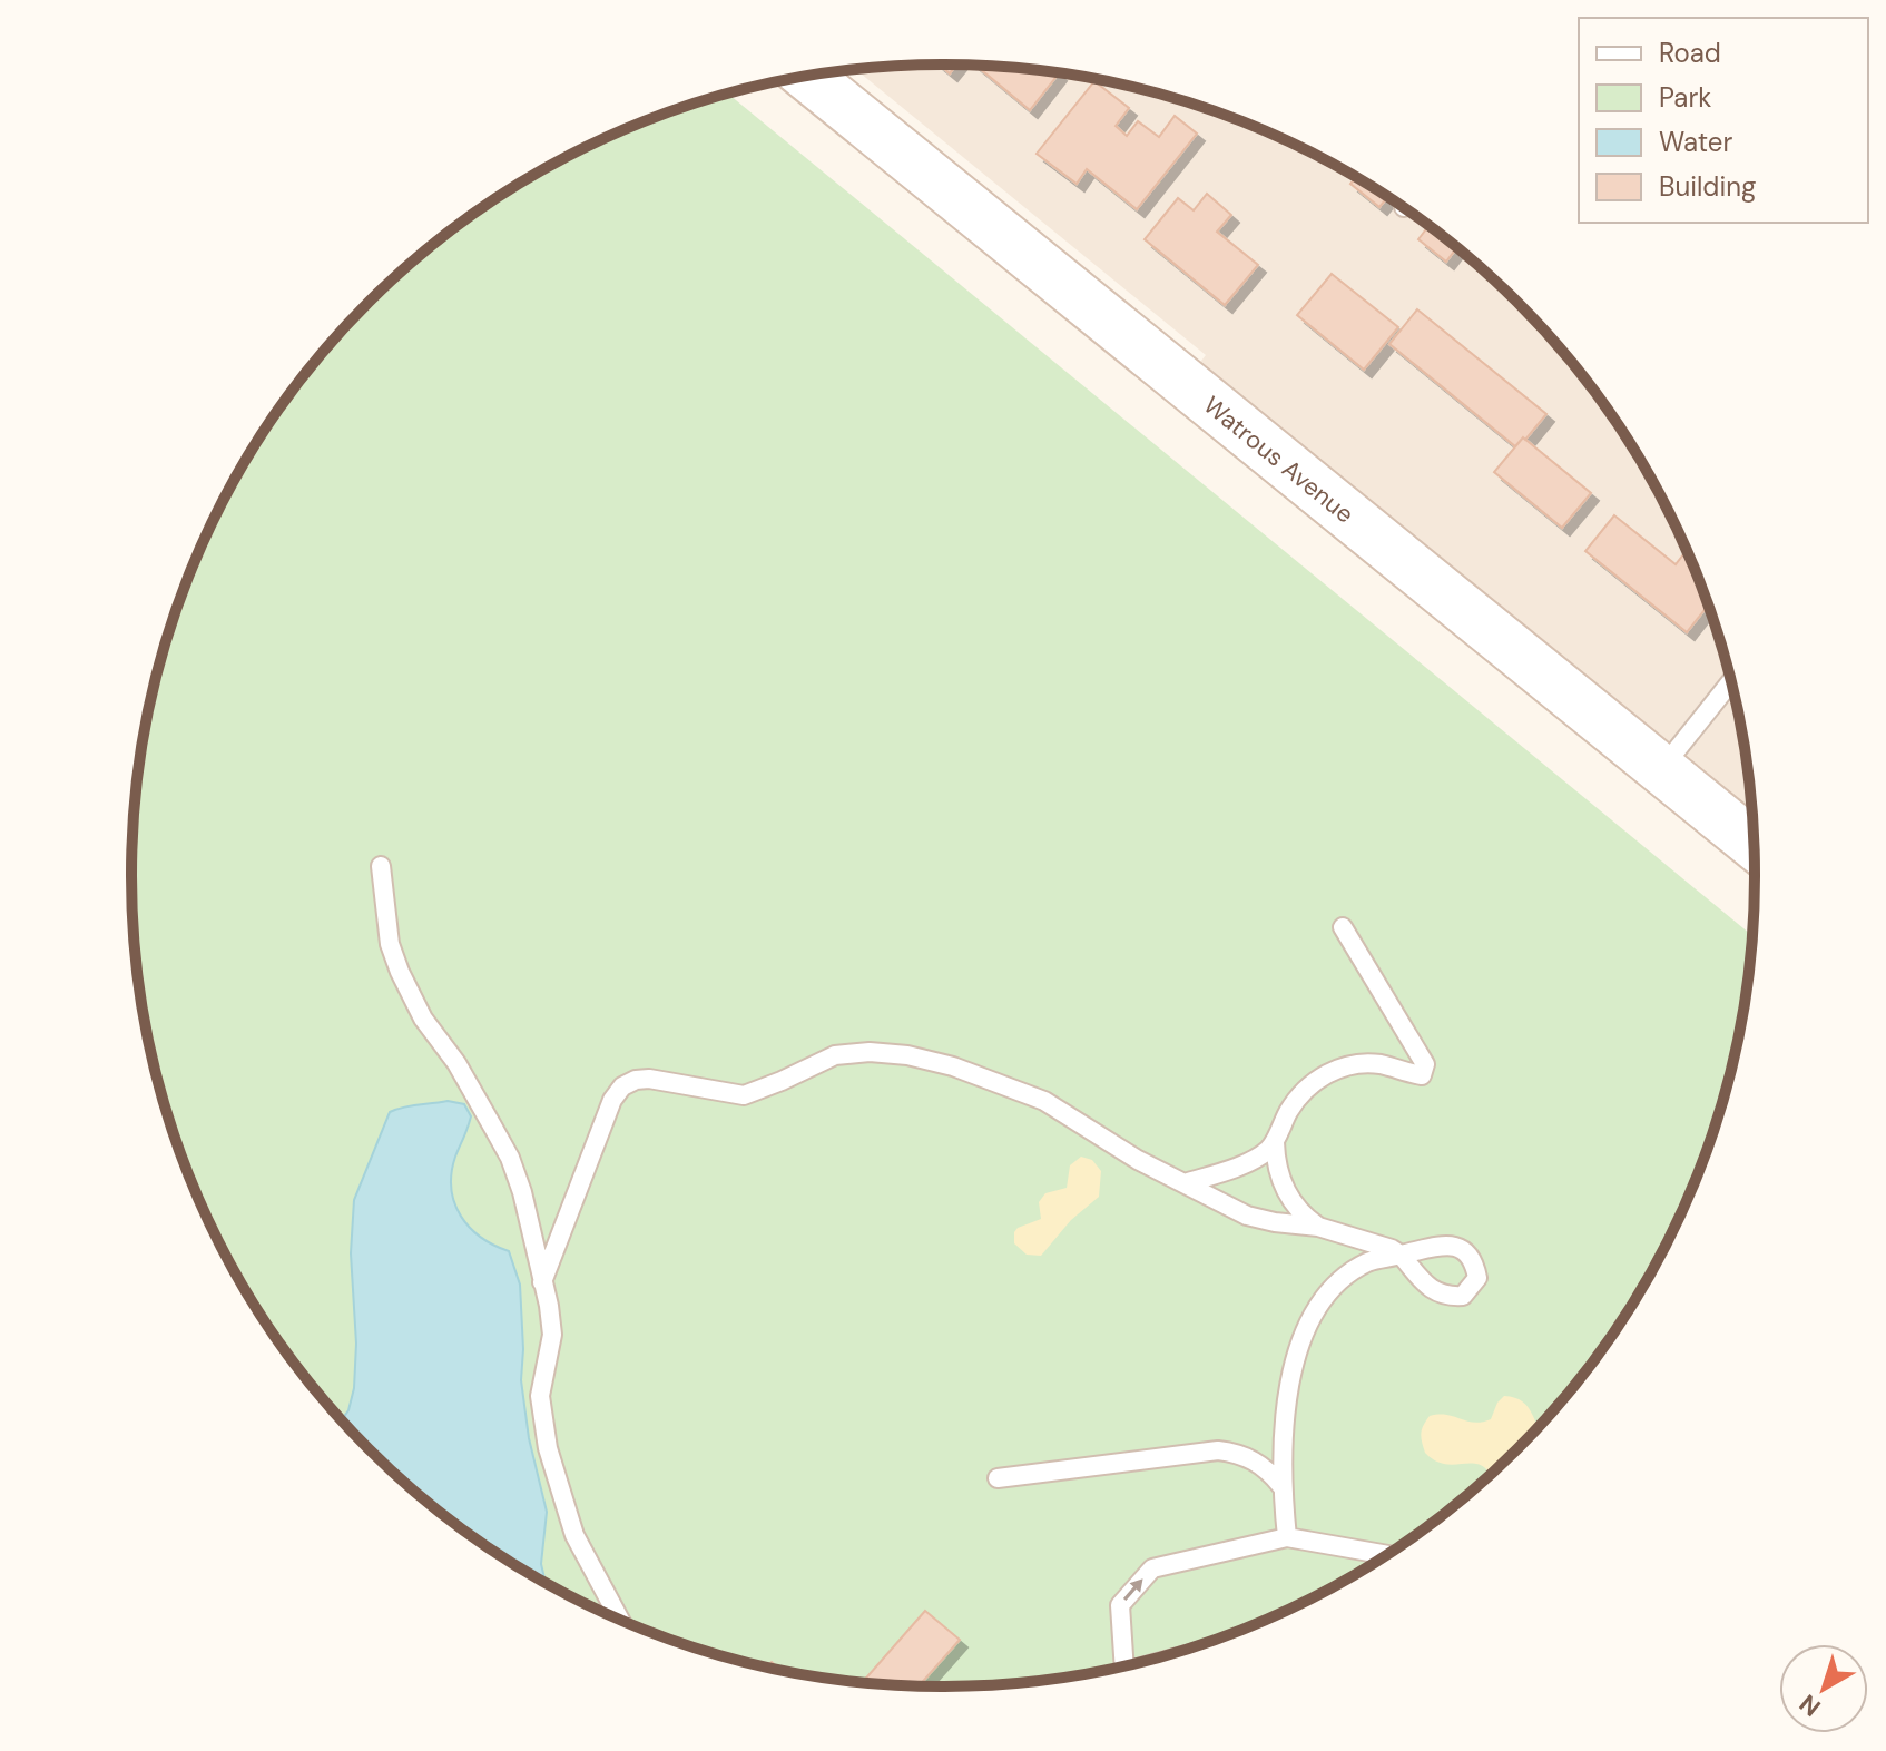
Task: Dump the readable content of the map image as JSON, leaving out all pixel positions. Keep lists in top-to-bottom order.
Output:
{
  "streets": {
    "street": ["Watrous Avenue"]
  },
  "legend": [
    "Road",
    "Park",
    "Water",
    "Building"
  ],
  "north": "bottom left"
}
